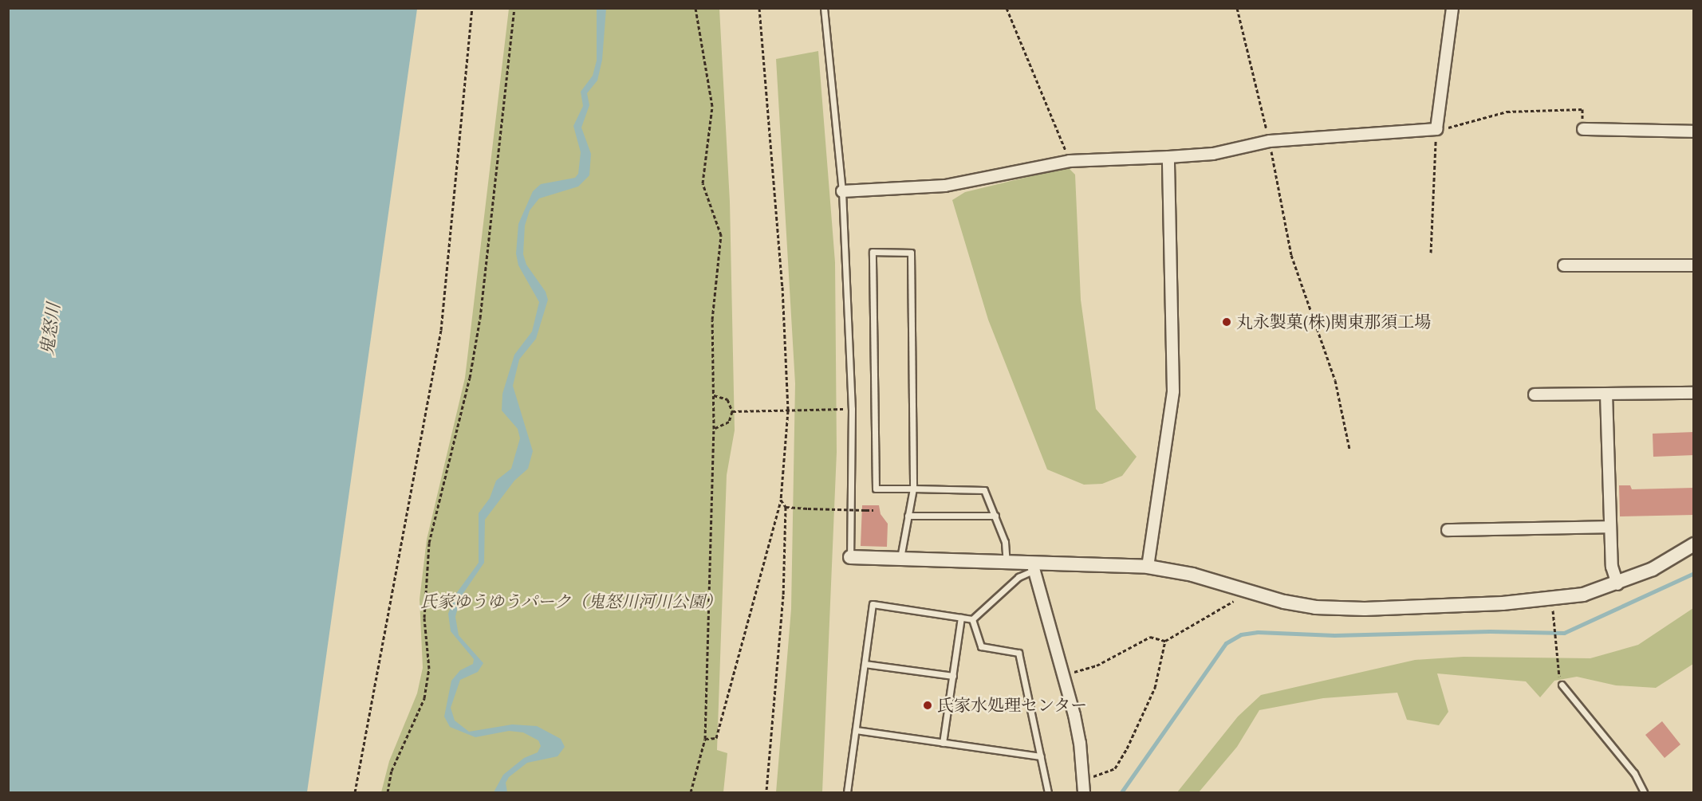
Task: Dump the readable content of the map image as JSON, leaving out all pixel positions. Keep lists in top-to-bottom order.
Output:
{
  "water": ["鬼怒川"],
  "parks": ["氏家ゆうゆうパーク（鬼怒川河川公園）"],
  "places": ["丸永製菓(株)関東那須工場", "氏家水処理センター"]
}
